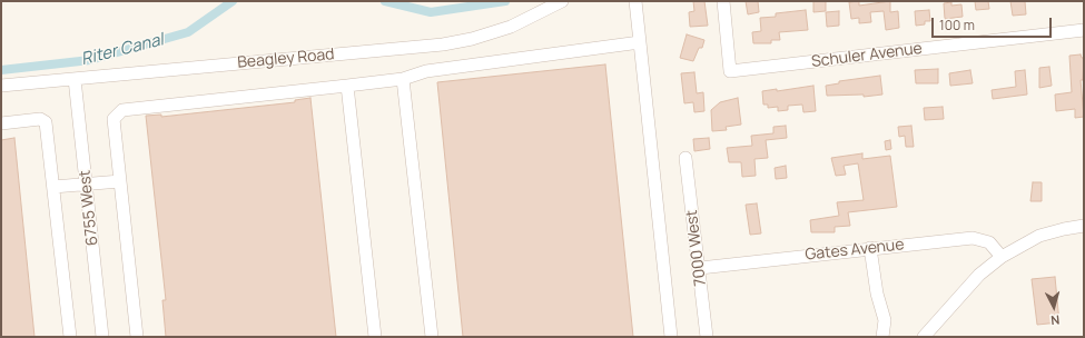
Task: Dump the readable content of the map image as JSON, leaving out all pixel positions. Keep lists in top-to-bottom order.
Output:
{
  "streets": {
    "street": [
      "Schuler Avenue",
      "Beagley Road",
      "6755 West",
      "7000 West",
      "Gates Avenue"
    ]
  },
  "crossings": [
    ["Beagley Road", "6755 West"],
    ["7000 West", "Gates Avenue"]
  ],
  "water": ["Riter Canal"],
  "scale_bar": "100 m",
  "north": "bottom"
}
